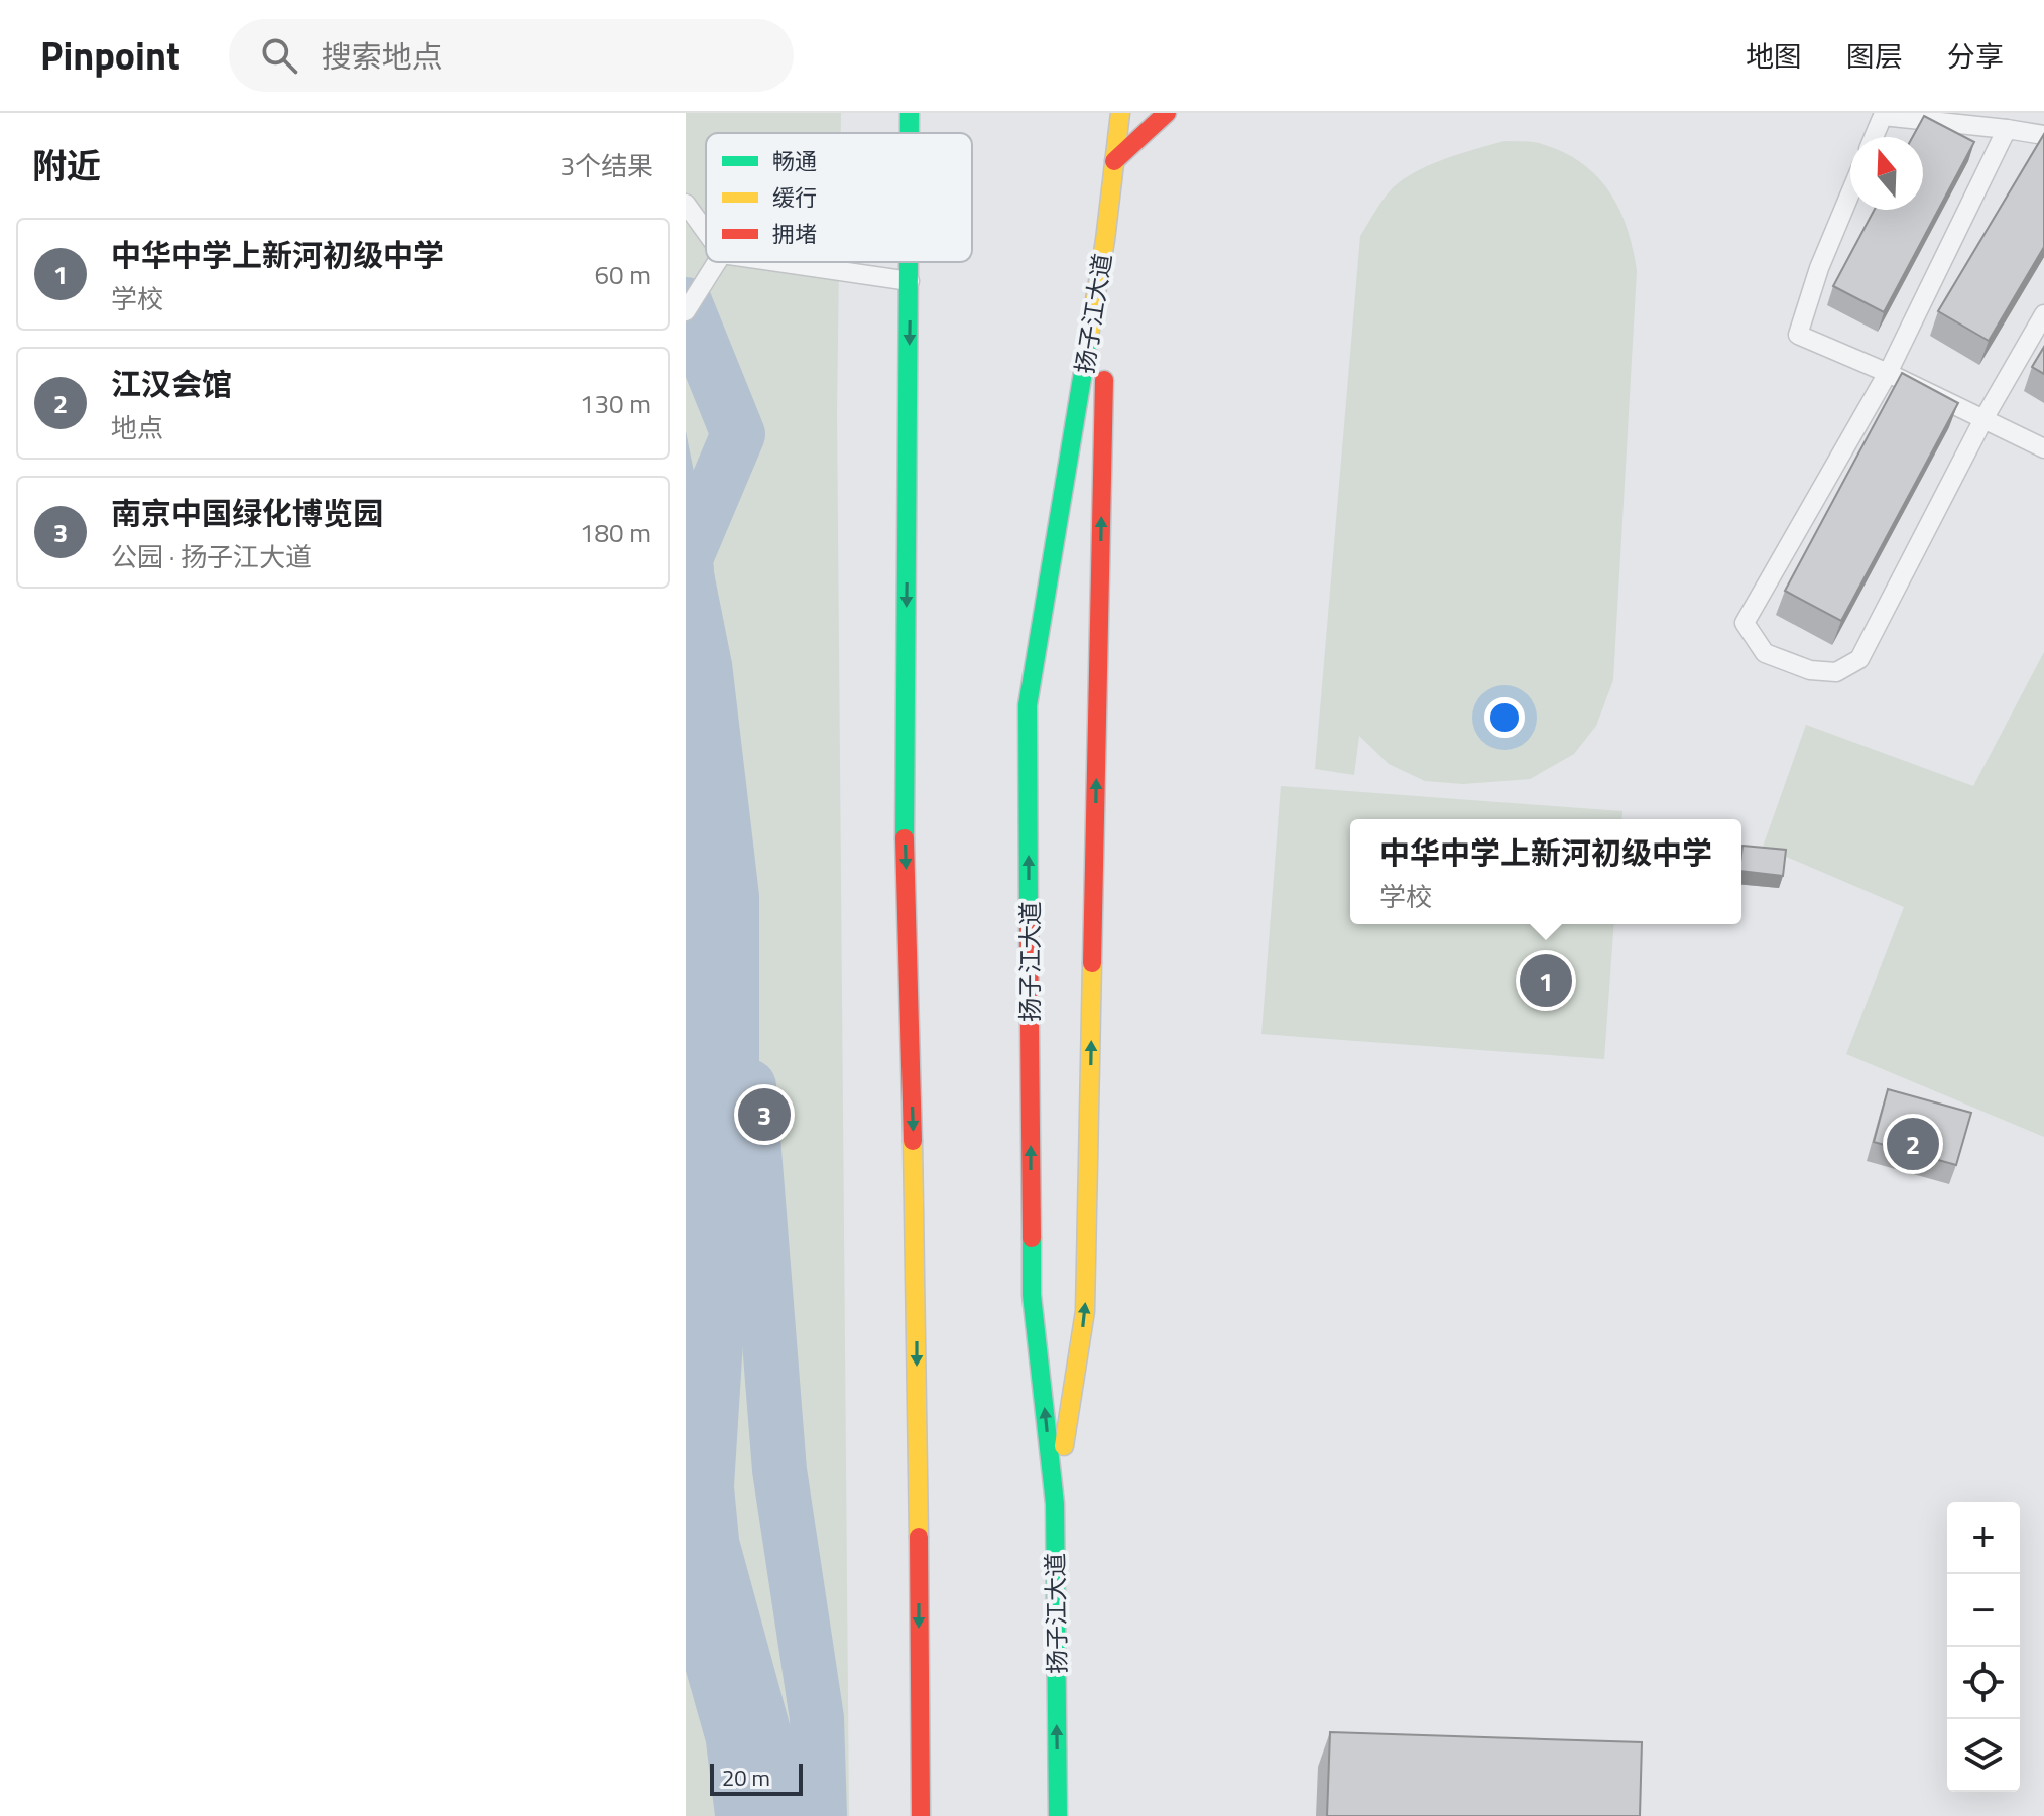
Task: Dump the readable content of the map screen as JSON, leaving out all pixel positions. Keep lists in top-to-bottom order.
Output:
{
  "streets": {
    "main road": ["扬子江大道"]
  },
  "legend": ["畅通", "缓行", "拥堵"],
  "scale_bar": "20 m",
  "north": "top",
  "page": {
    "header": "Pinpoint",
    "search": "搜索地点",
    "nav": ["地图", "图层", "分享"],
    "heading": ["附近", "3个结果"],
    "list": [
      {
        "mark": "1",
        "name": "中华中学上新河初级中学",
        "note": "学校",
        "value": "60 m"
      },
      {
        "mark": "2",
        "name": "江汉会馆",
        "note": "地点",
        "value": "130 m"
      },
      {
        "mark": "3",
        "name": "南京中国绿化博览园",
        "note": "公园 · 扬子江大道",
        "value": "180 m"
      }
    ],
    "popup": ["中华中学上新河初级中学", "学校"],
    "pins": ["1", "3", "2"],
    "map_buttons": ["+", "−"],
    "scale": "20 m"
  }
}
